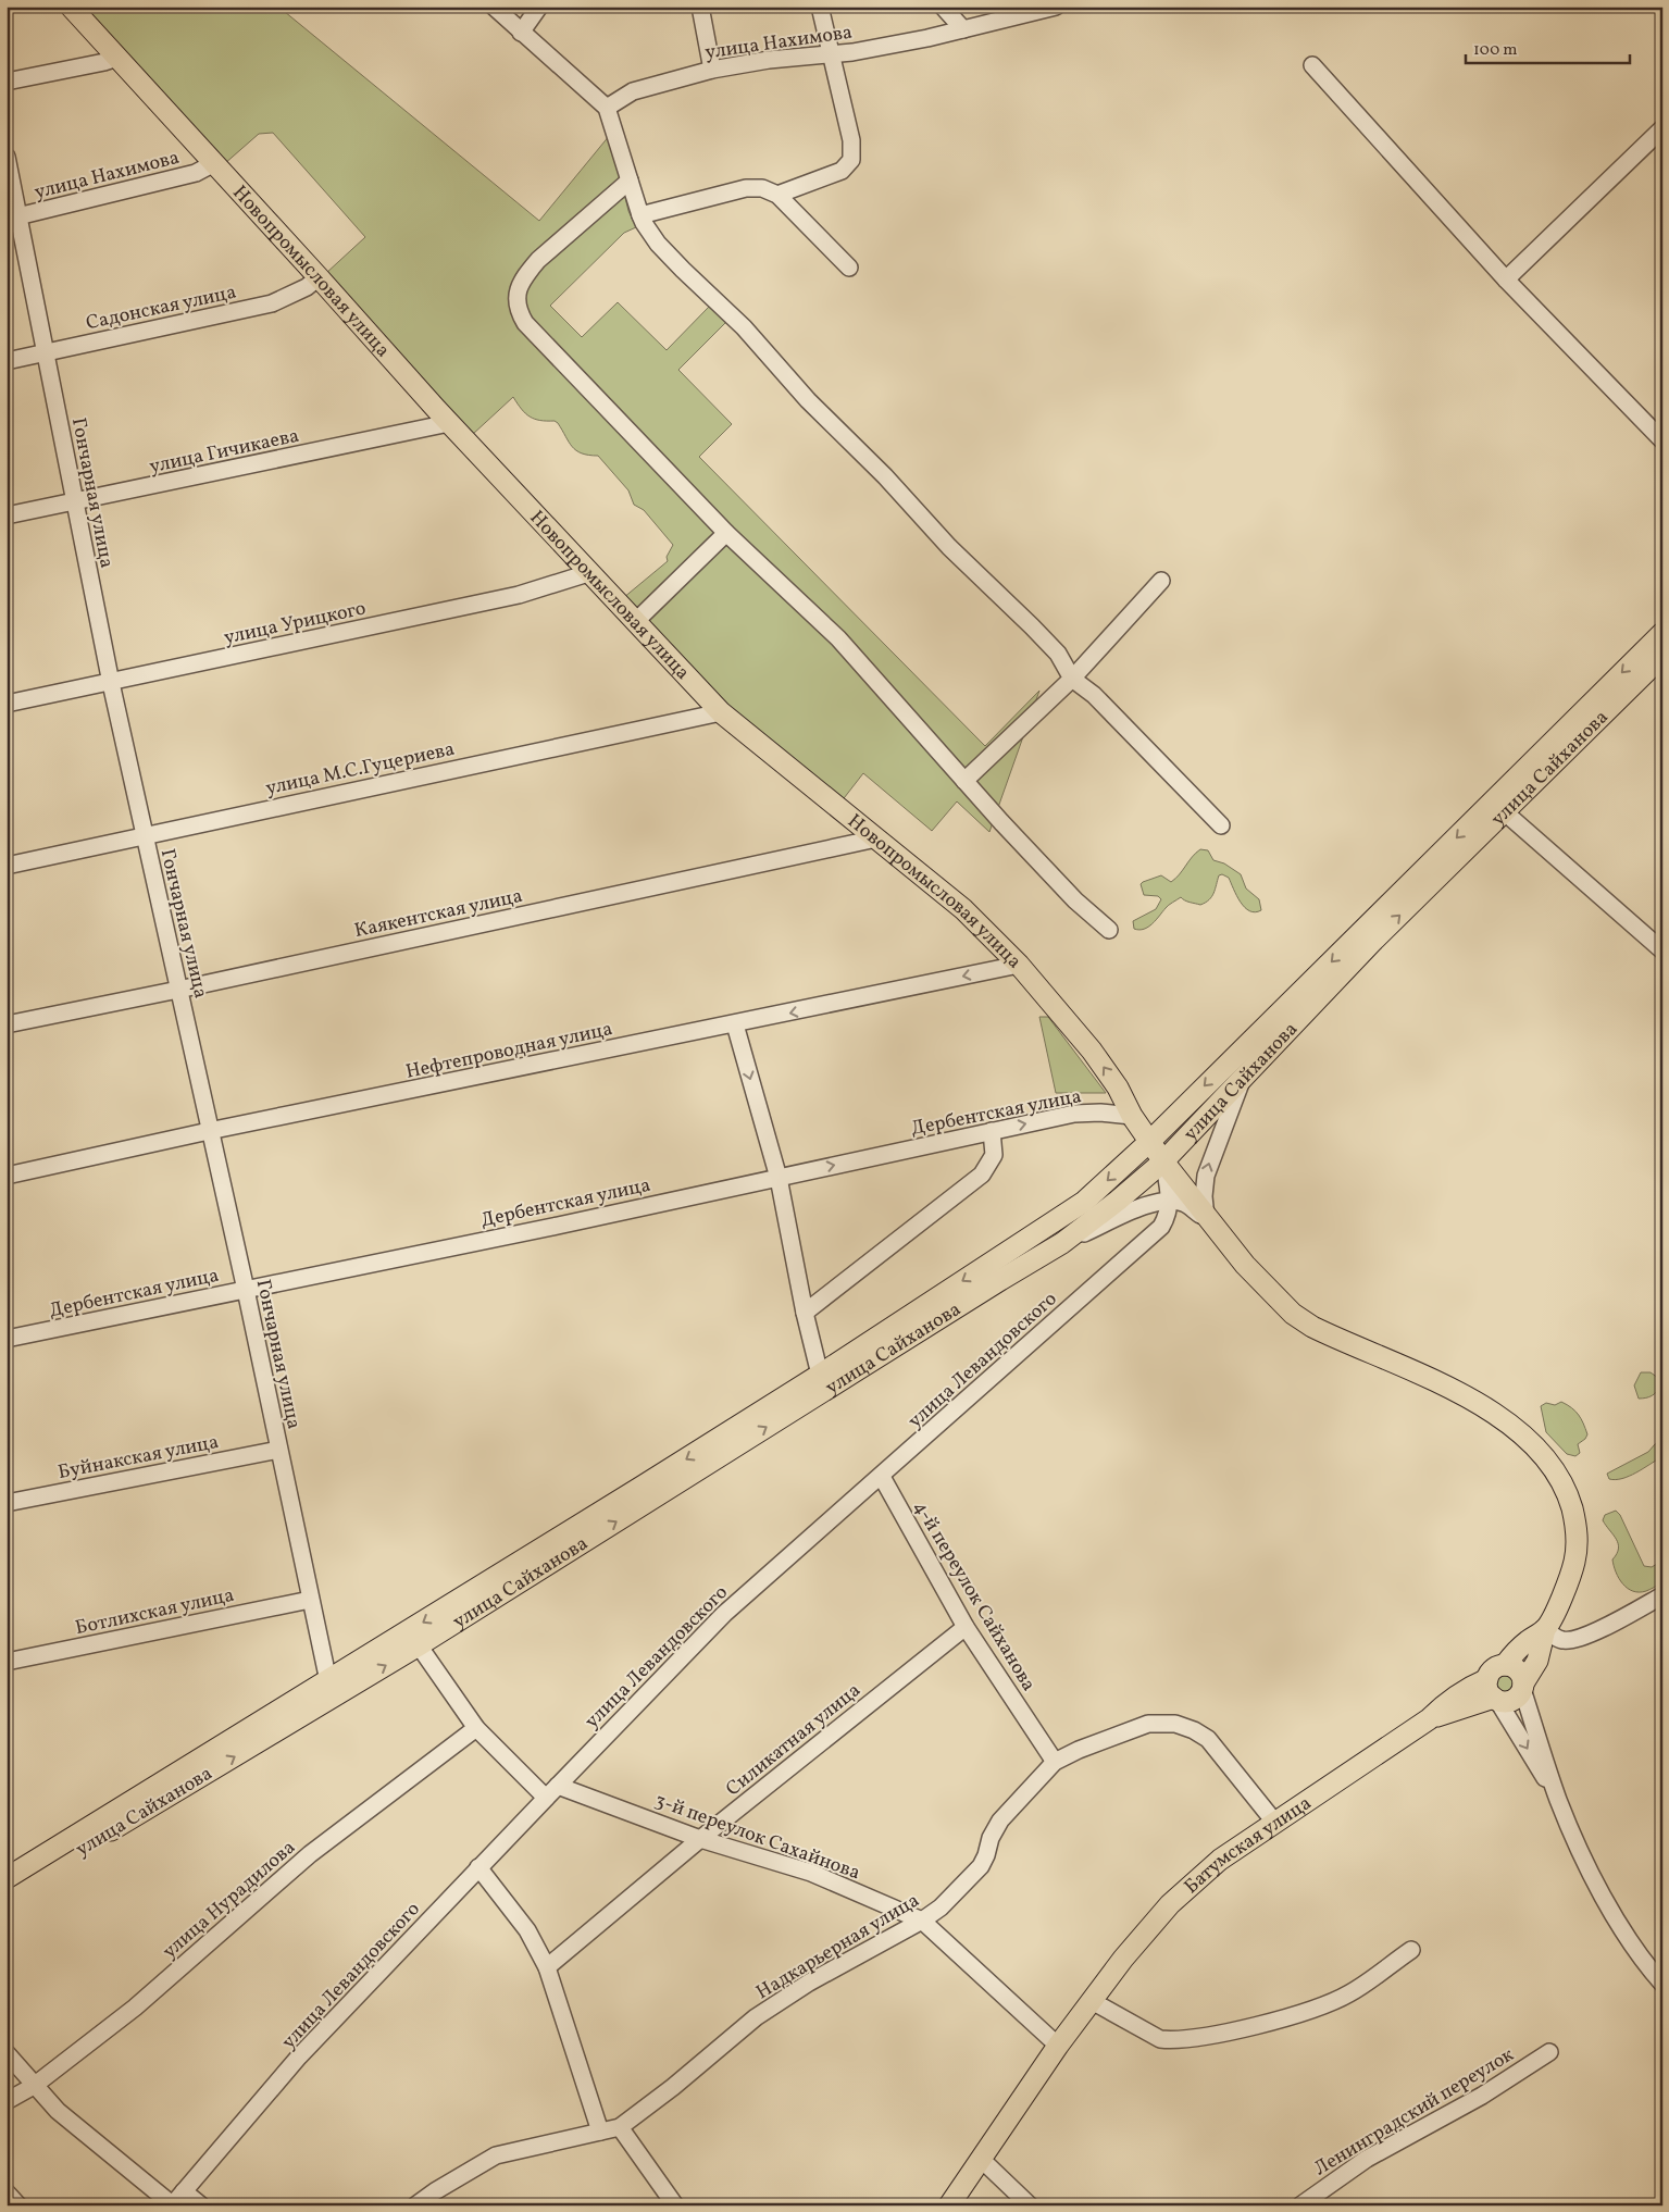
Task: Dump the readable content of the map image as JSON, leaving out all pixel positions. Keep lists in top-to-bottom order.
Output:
{
  "streets": {
    "main road": ["Новопромысловая улица", "улица Сайханова", "Батумская улица"],
    "street": [
      "улица Нахимова",
      "Садонская улица",
      "улица Гичикаева",
      "Гончарная улица",
      "улица Урицкого",
      "улица М.С.Гуцериева",
      "Каякентская улица",
      "Нефтепроводная улица",
      "Дербентская улица",
      "улица Левандовского",
      "Буйнакская улица",
      "4-й переулок Сайханова",
      "Ботлихская улица",
      "Силикатная улица",
      "3-й переулок Сахайнова",
      "улица Нурадилова",
      "Надкарьерная улица",
      "Ленинградский переулок"
    ]
  },
  "crossings": [
    ["улица Нахимова", "Новопромысловая улица"],
    ["улица Нахимова", "Гончарная улица"],
    ["Новопромысловая улица", "Садонская улица"],
    ["Новопромысловая улица", "улица Гичикаева"],
    ["Новопромысловая улица", "улица Урицкого"],
    ["Новопромысловая улица", "улица М.С.Гуцериева"],
    ["Новопромысловая улица", "улица Сайханова"],
    ["Новопромысловая улица", "Каякентская улица"],
    ["Новопромысловая улица", "Нефтепроводная улица"],
    ["Новопромысловая улица", "Дербентская улица"],
    ["Новопромысловая улица", "улица Левандовского"],
    ["Садонская улица", "Гончарная улица"],
    ["улица Гичикаева", "Гончарная улица"],
    ["Гончарная улица", "улица Урицкого"],
    ["Гончарная улица", "улица М.С.Гуцериева"],
    ["Гончарная улица", "улица Сайханова"],
    ["Гончарная улица", "Каякентская улица"],
    ["Гончарная улица", "Нефтепроводная улица"],
    ["Гончарная улица", "Дербентская улица"],
    ["Гончарная улица", "Буйнакская улица"],
    ["Гончарная улица", "Ботлихская улица"],
    ["улица Сайханова", "улица Левандовского"],
    ["улица Левандовского", "4-й переулок Сайханова"],
    ["улица Левандовского", "3-й переулок Сахайнова"],
    ["4-й переулок Сайханова", "Силикатная улица"],
    ["4-й переулок Сайханова", "Надкарьерная улица"],
    ["Силикатная улица", "3-й переулок Сахайнова"],
    ["3-й переулок Сахайнова", "Батумская улица"],
    ["3-й переулок Сахайнова", "Надкарьерная улица"],
    ["Батумская улица", "Надкарьерная улица"]
  ],
  "scale_bar": "100 m"
}
